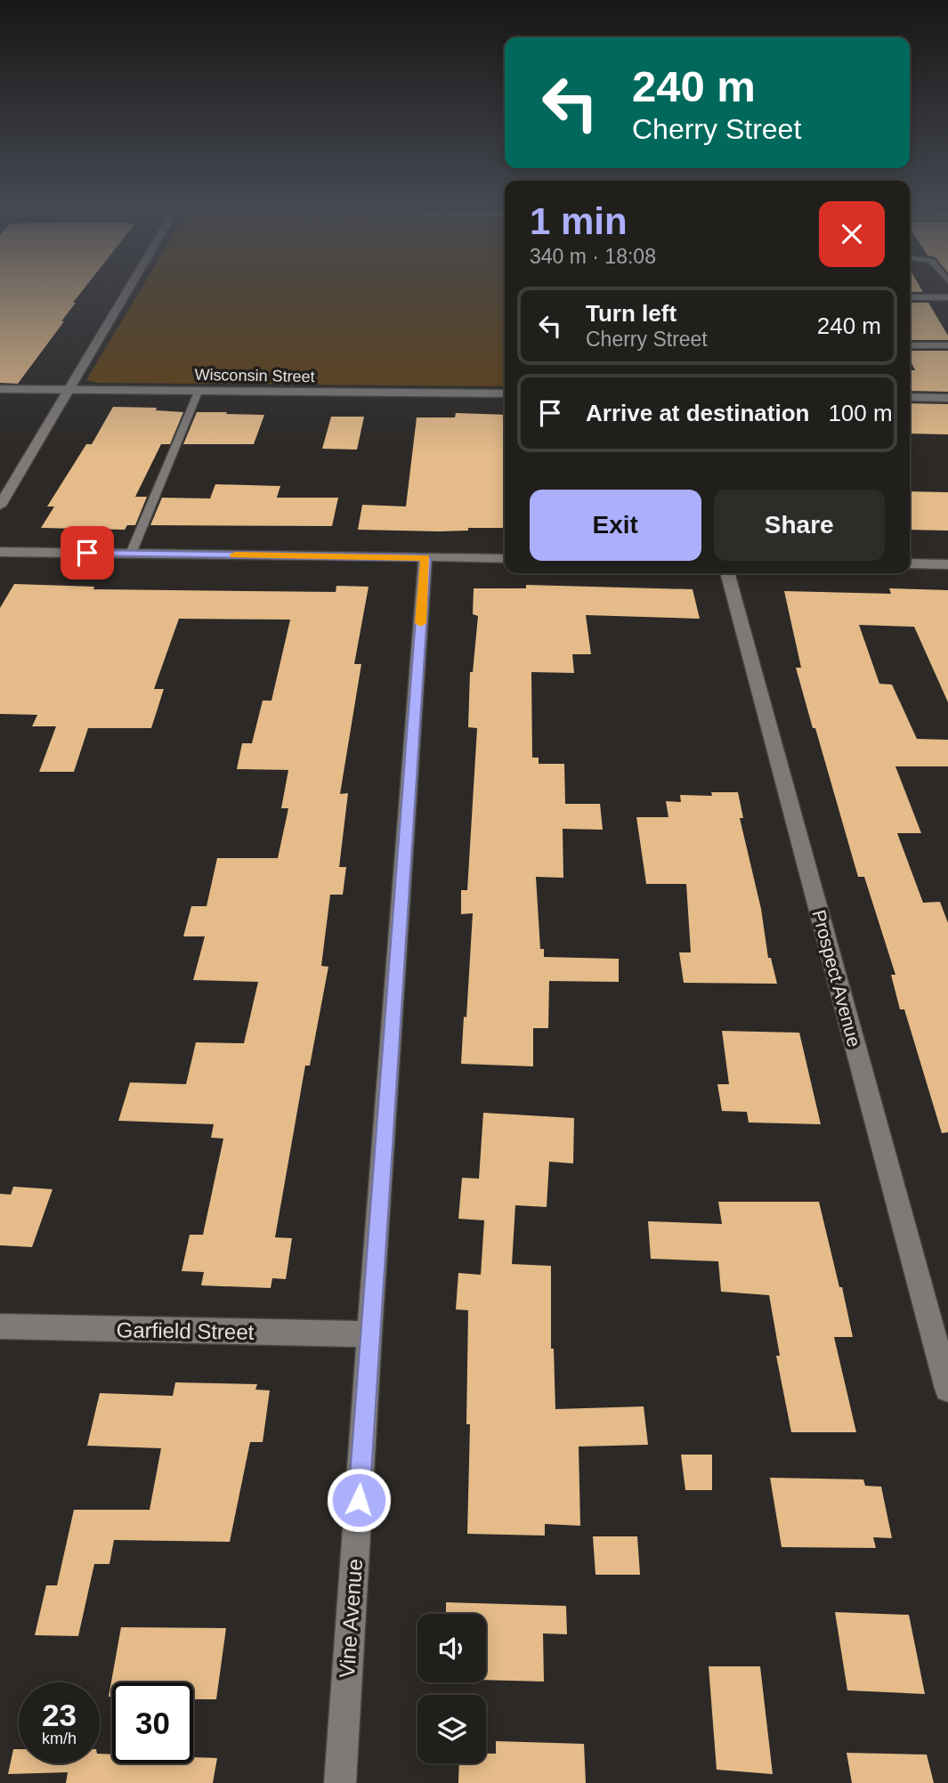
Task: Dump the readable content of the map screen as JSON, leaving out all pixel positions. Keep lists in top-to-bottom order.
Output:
{
  "streets": {
    "street": [
      "Wisconsin Street",
      "Prospect Avenue",
      "Garfield Street",
      "Vine Avenue"
    ]
  },
  "crossings": [
    ["Garfield Street", "Vine Avenue"]
  ],
  "page": {
    "turn": ["240 m", "Cherry Street"],
    "heading": ["1 min", "340 m · 18:08"],
    "list": [
      {
        "name": "Turn left",
        "note": "Cherry Street",
        "value": "240 m"
      },
      {
        "name": "Arrive at destination",
        "value": "100 m"
      }
    ],
    "buttons": ["Exit", "Share"],
    "speed": "23 km/h",
    "limit": "30"
  }
}
